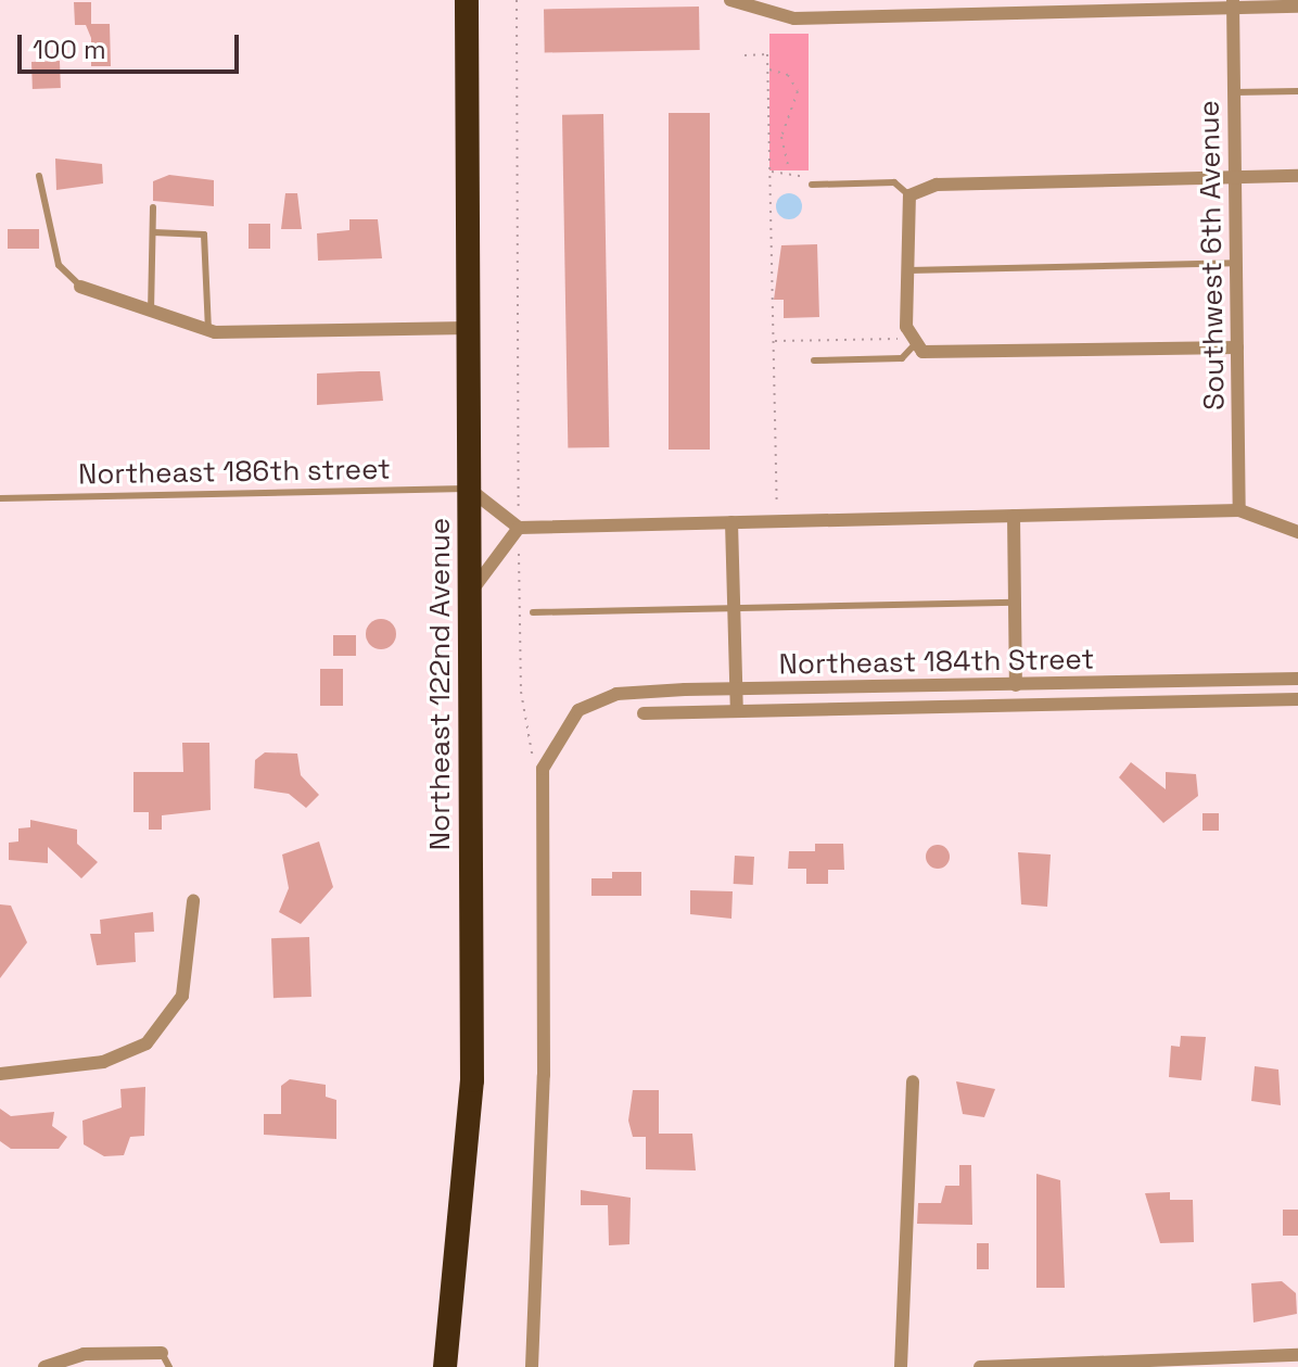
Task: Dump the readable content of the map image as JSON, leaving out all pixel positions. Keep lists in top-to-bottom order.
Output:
{
  "streets": {
    "highway": ["Northeast 122nd Avenue"],
    "street": ["Southwest 6th Avenue", "Northeast 184th Street"],
    "lane": ["Northeast 186th street"]
  },
  "crossings": [
    ["Northeast 186th street", "Northeast 122nd Avenue"]
  ],
  "scale_bar": "100 m"
}
